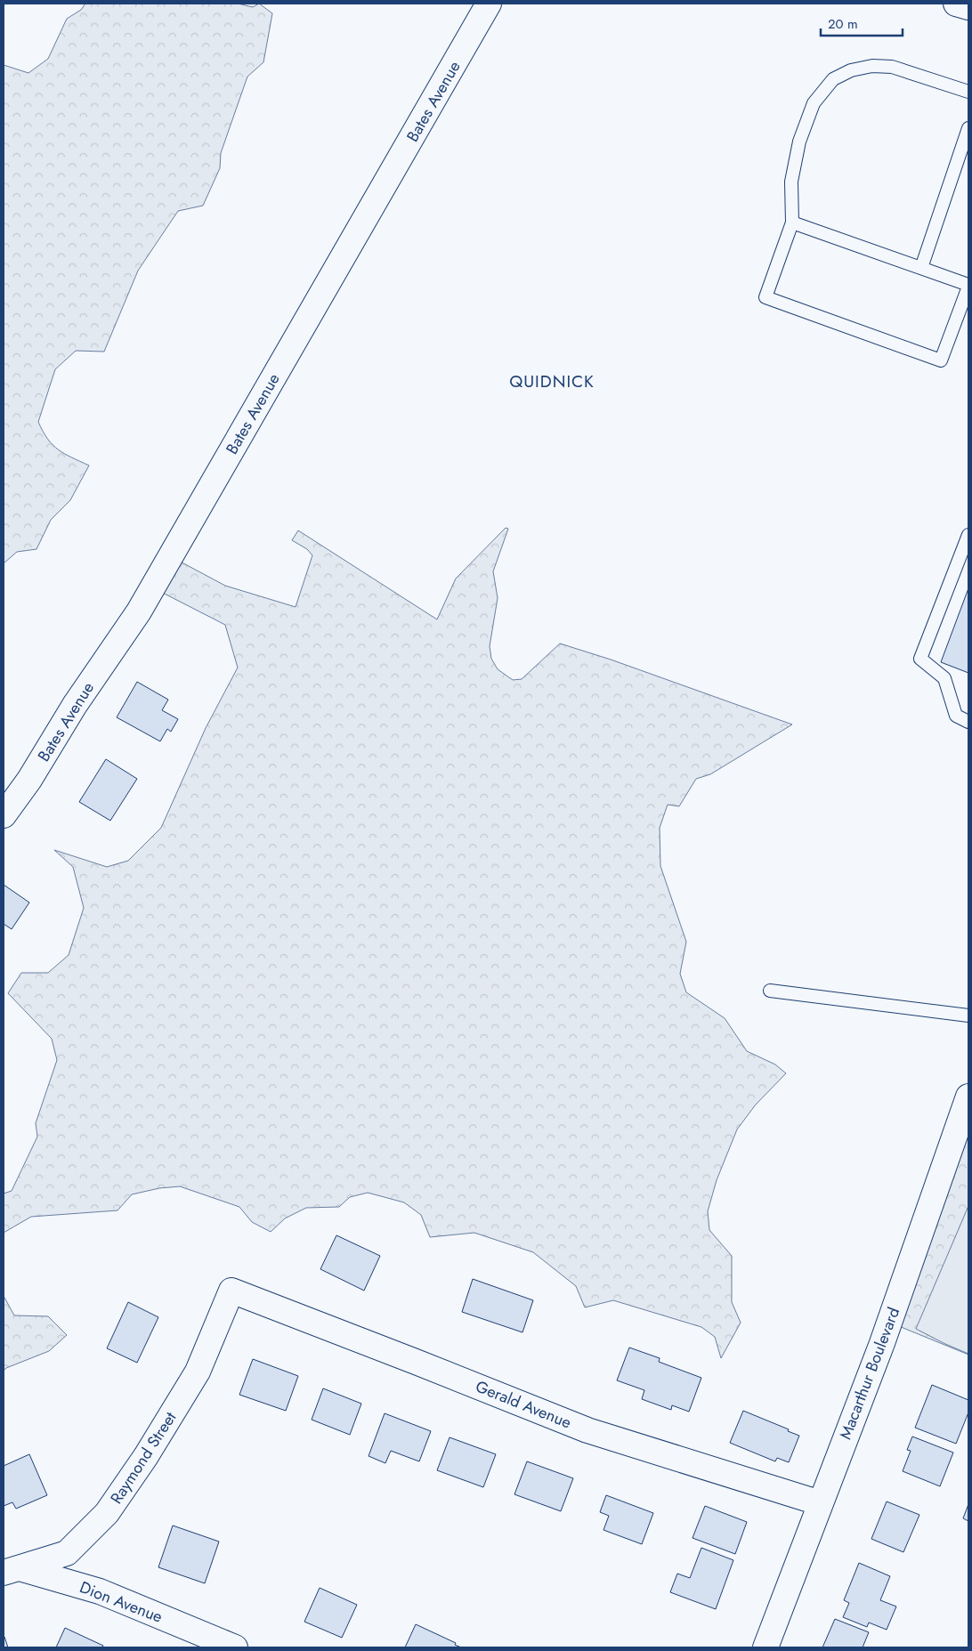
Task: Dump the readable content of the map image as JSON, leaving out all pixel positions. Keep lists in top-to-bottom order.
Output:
{
  "streets": {
    "street": [
      "Bates Avenue",
      "Macarthur Boulevard",
      "Gerald Avenue",
      "Raymond Street",
      "Dion Avenue"
    ]
  },
  "crossings": [
    ["Macarthur Boulevard", "Gerald Avenue"],
    ["Gerald Avenue", "Raymond Street"],
    ["Raymond Street", "Dion Avenue"]
  ],
  "districts": ["QUIDNICK"],
  "scale_bar": "20 m"
}
